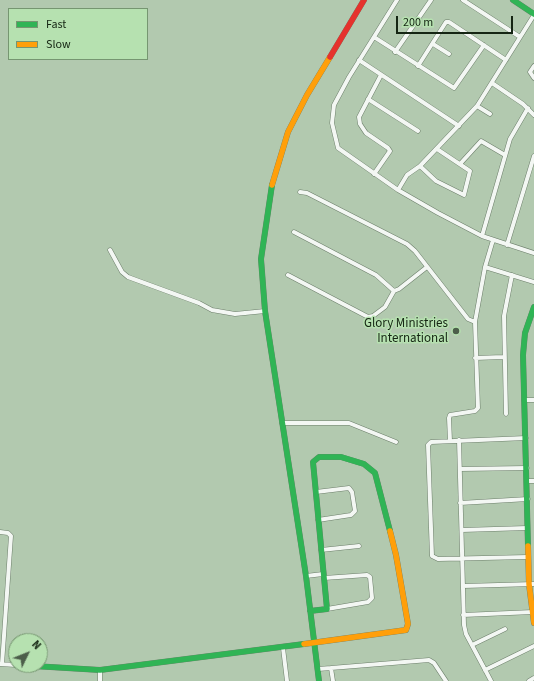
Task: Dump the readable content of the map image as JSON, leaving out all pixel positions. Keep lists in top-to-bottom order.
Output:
{
  "places": ["Glory Ministries International"],
  "legend": ["Fast", "Slow"],
  "scale_bar": "200 m",
  "north": "top right"
}
